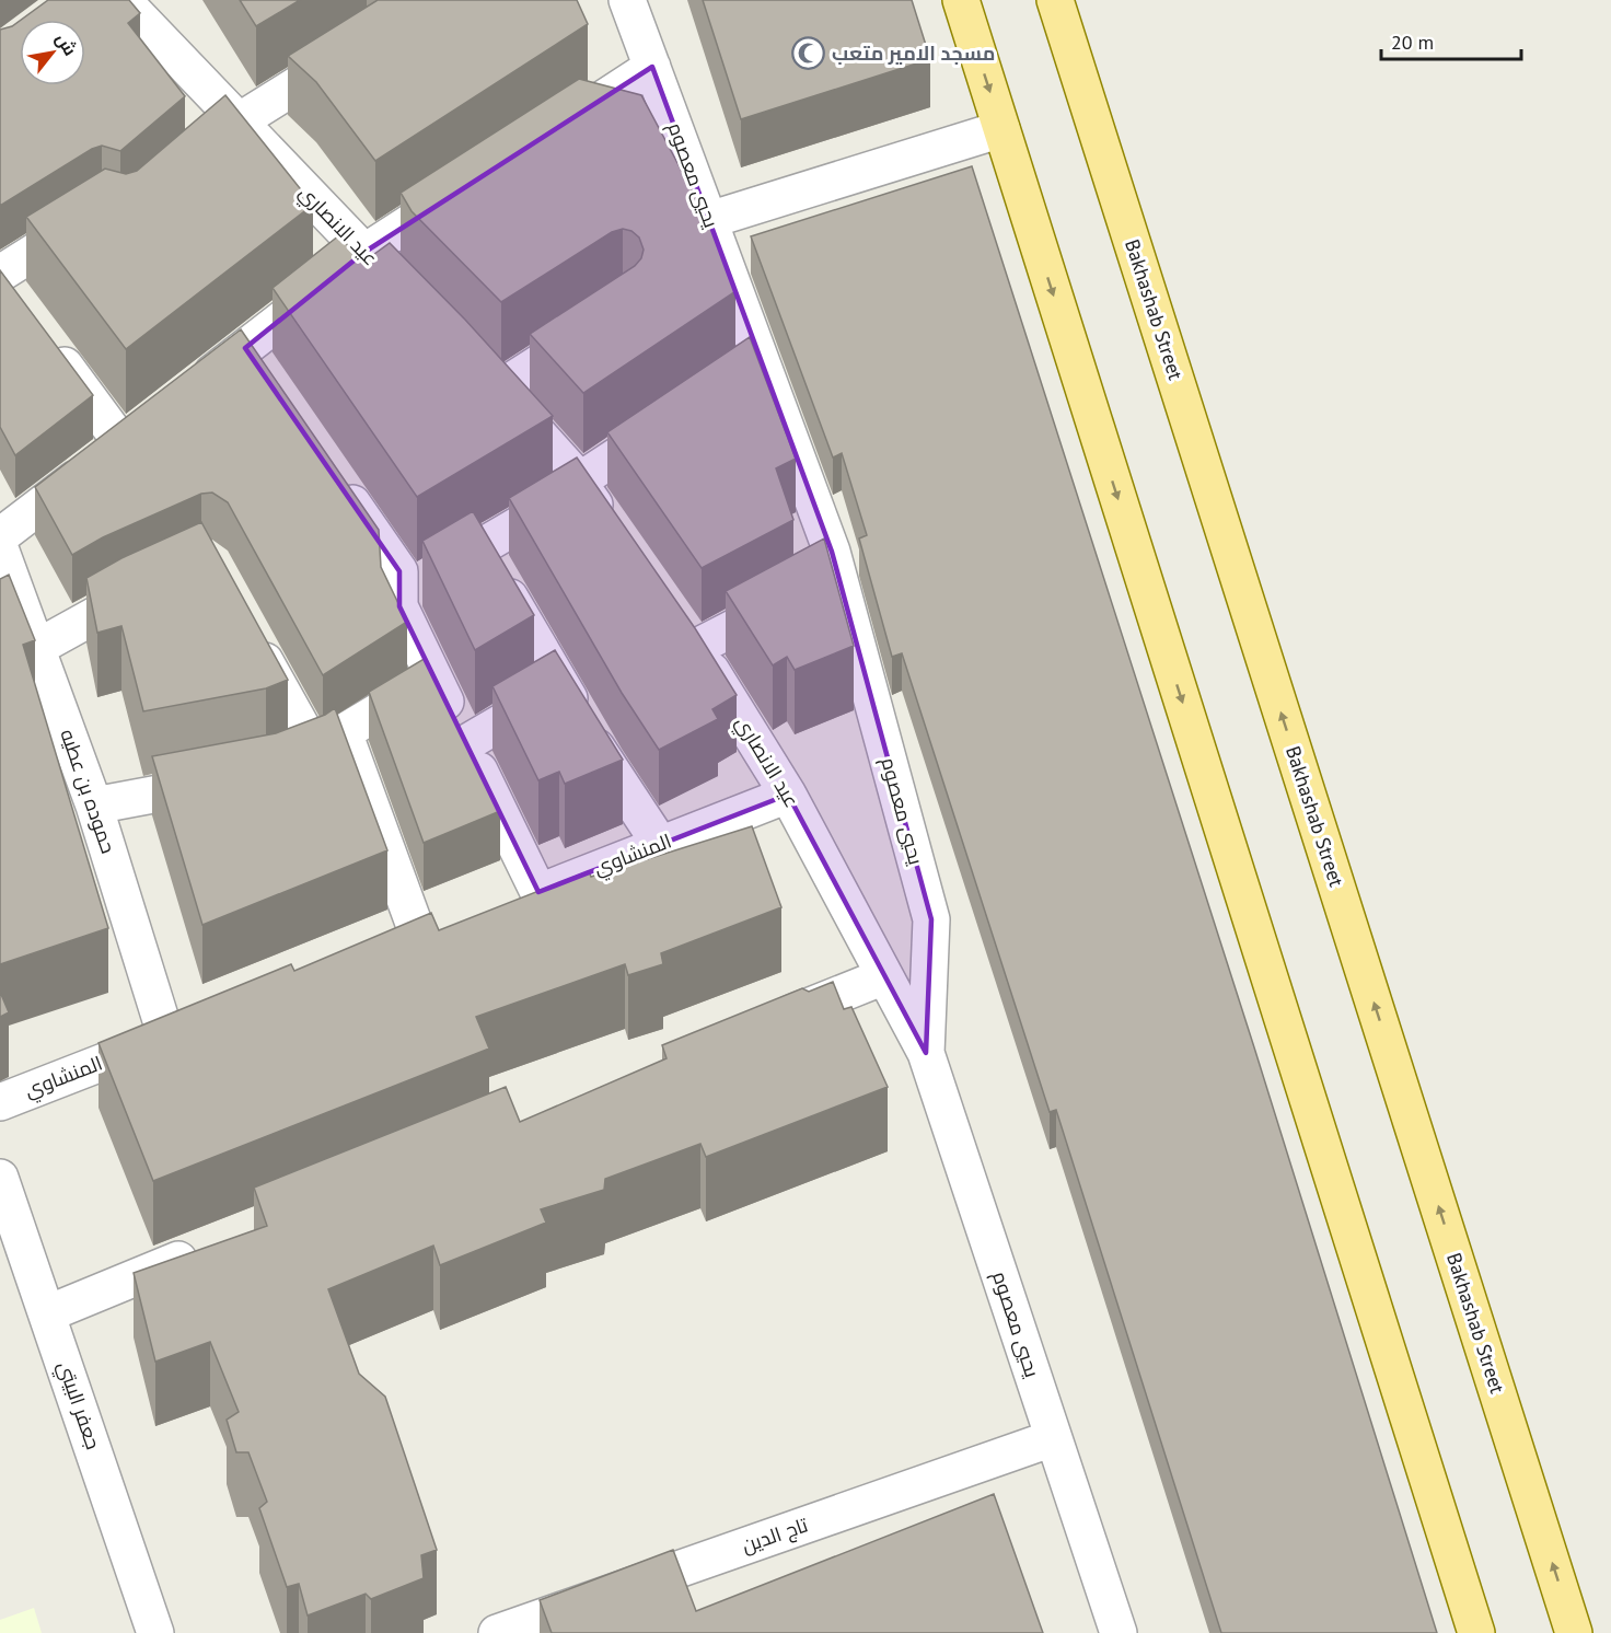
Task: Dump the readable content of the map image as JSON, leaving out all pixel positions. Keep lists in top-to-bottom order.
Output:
{
  "streets": {
    "main road": ["Bakhashab Street"],
    "street": [
      "يحيي معصوم",
      "عيد الانصاري",
      "حموده بن عطيه",
      "المنشاوي",
      "جعفر البيتي",
      "تاج الدين"
    ]
  },
  "crossings": [
    ["يحيي معصوم", "عيد الانصاري"],
    ["يحيي معصوم", "تاج الدين"],
    ["عيد الانصاري", "المنشاوي"],
    ["حموده بن عطيه", "المنشاوي"]
  ],
  "places": {
    "mosque": ["مسجد الامير متعب"]
  },
  "scale_bar": "20 m",
  "north": "top right"
}
